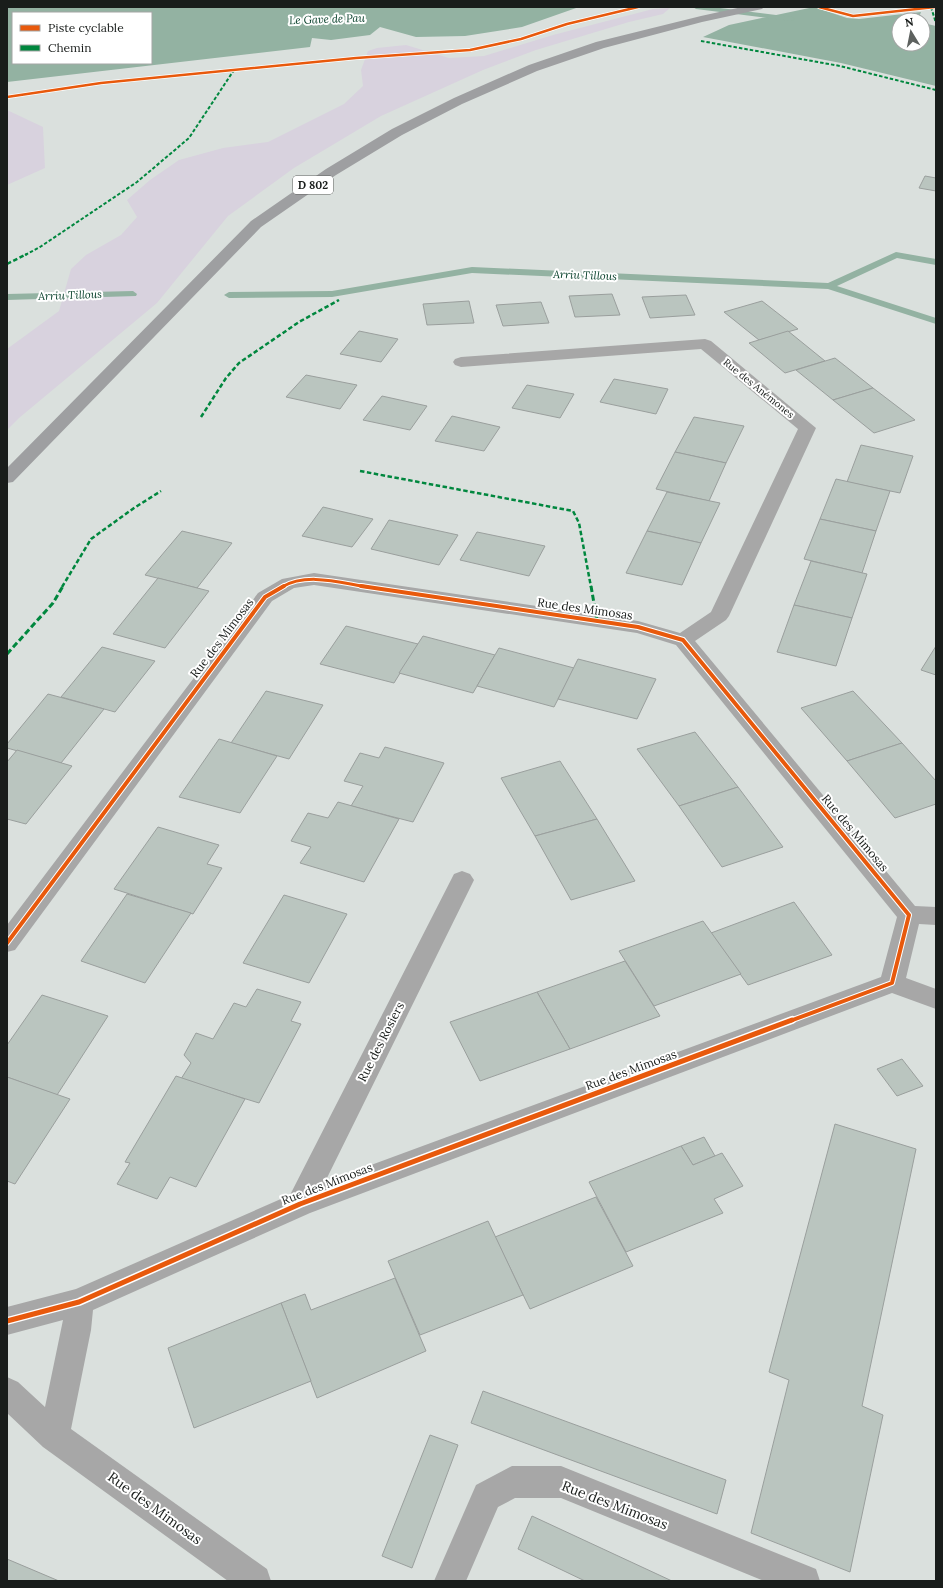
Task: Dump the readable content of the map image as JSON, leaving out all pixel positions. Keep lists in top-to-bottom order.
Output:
{
  "streets": {
    "main road": ["D 802"],
    "street": ["Rue des Anémones", "Rue des Mimosas", "Rue des Rosiers"]
  },
  "crossings": [
    ["Rue des Anémones", "Rue des Mimosas"],
    ["Rue des Mimosas", "Rue des Rosiers"]
  ],
  "water": ["Le Gave de Pau", "Arriu Tillous"],
  "legend": ["Piste cyclable", "Chemin"],
  "north": "top"
}
